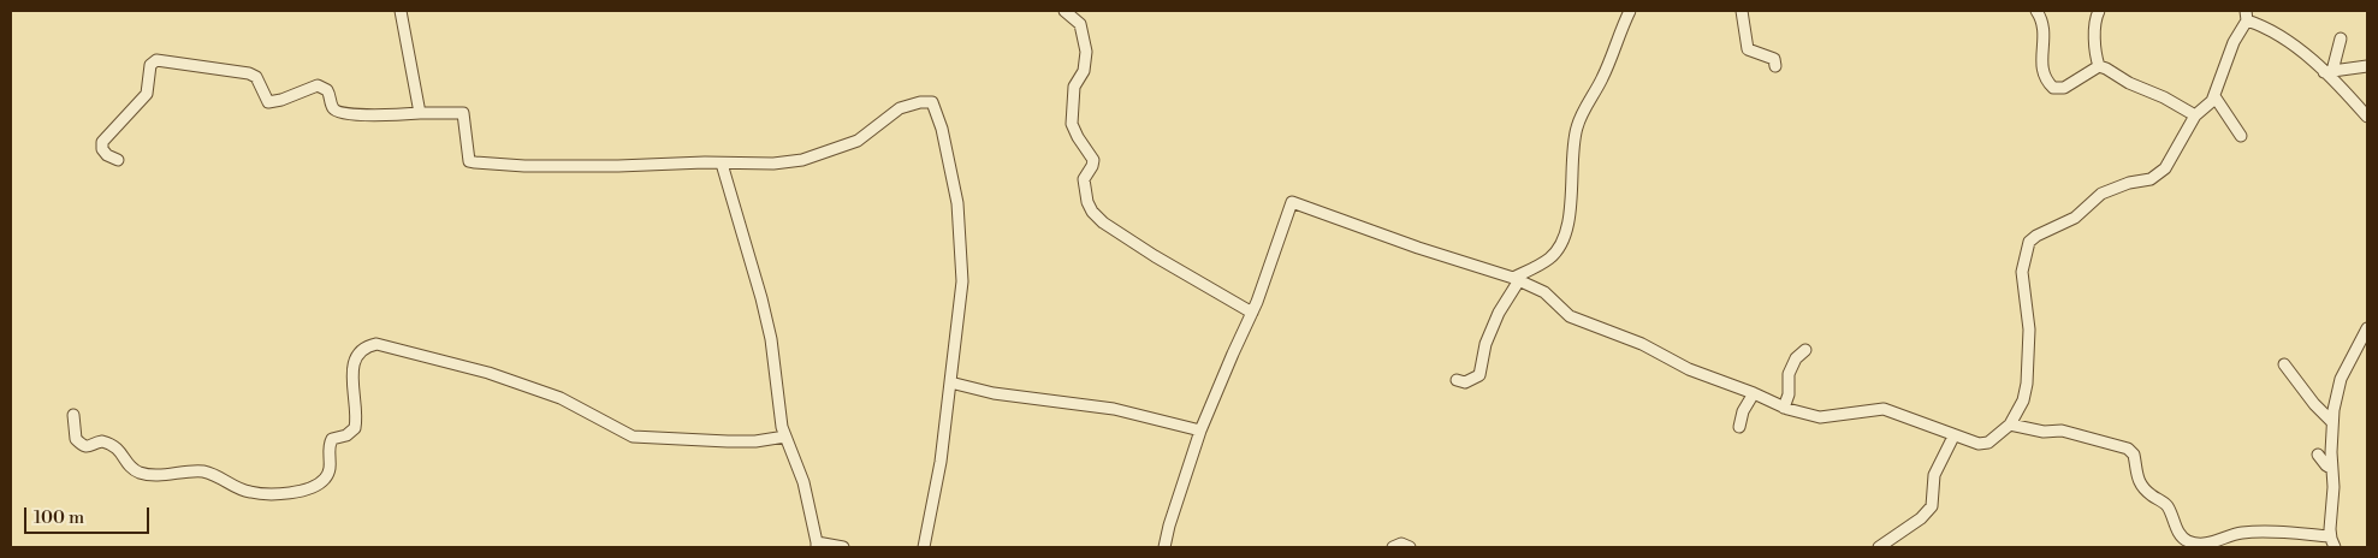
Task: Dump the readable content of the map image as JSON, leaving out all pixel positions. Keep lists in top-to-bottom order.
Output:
{
  "scale_bar": "100 m"
}
